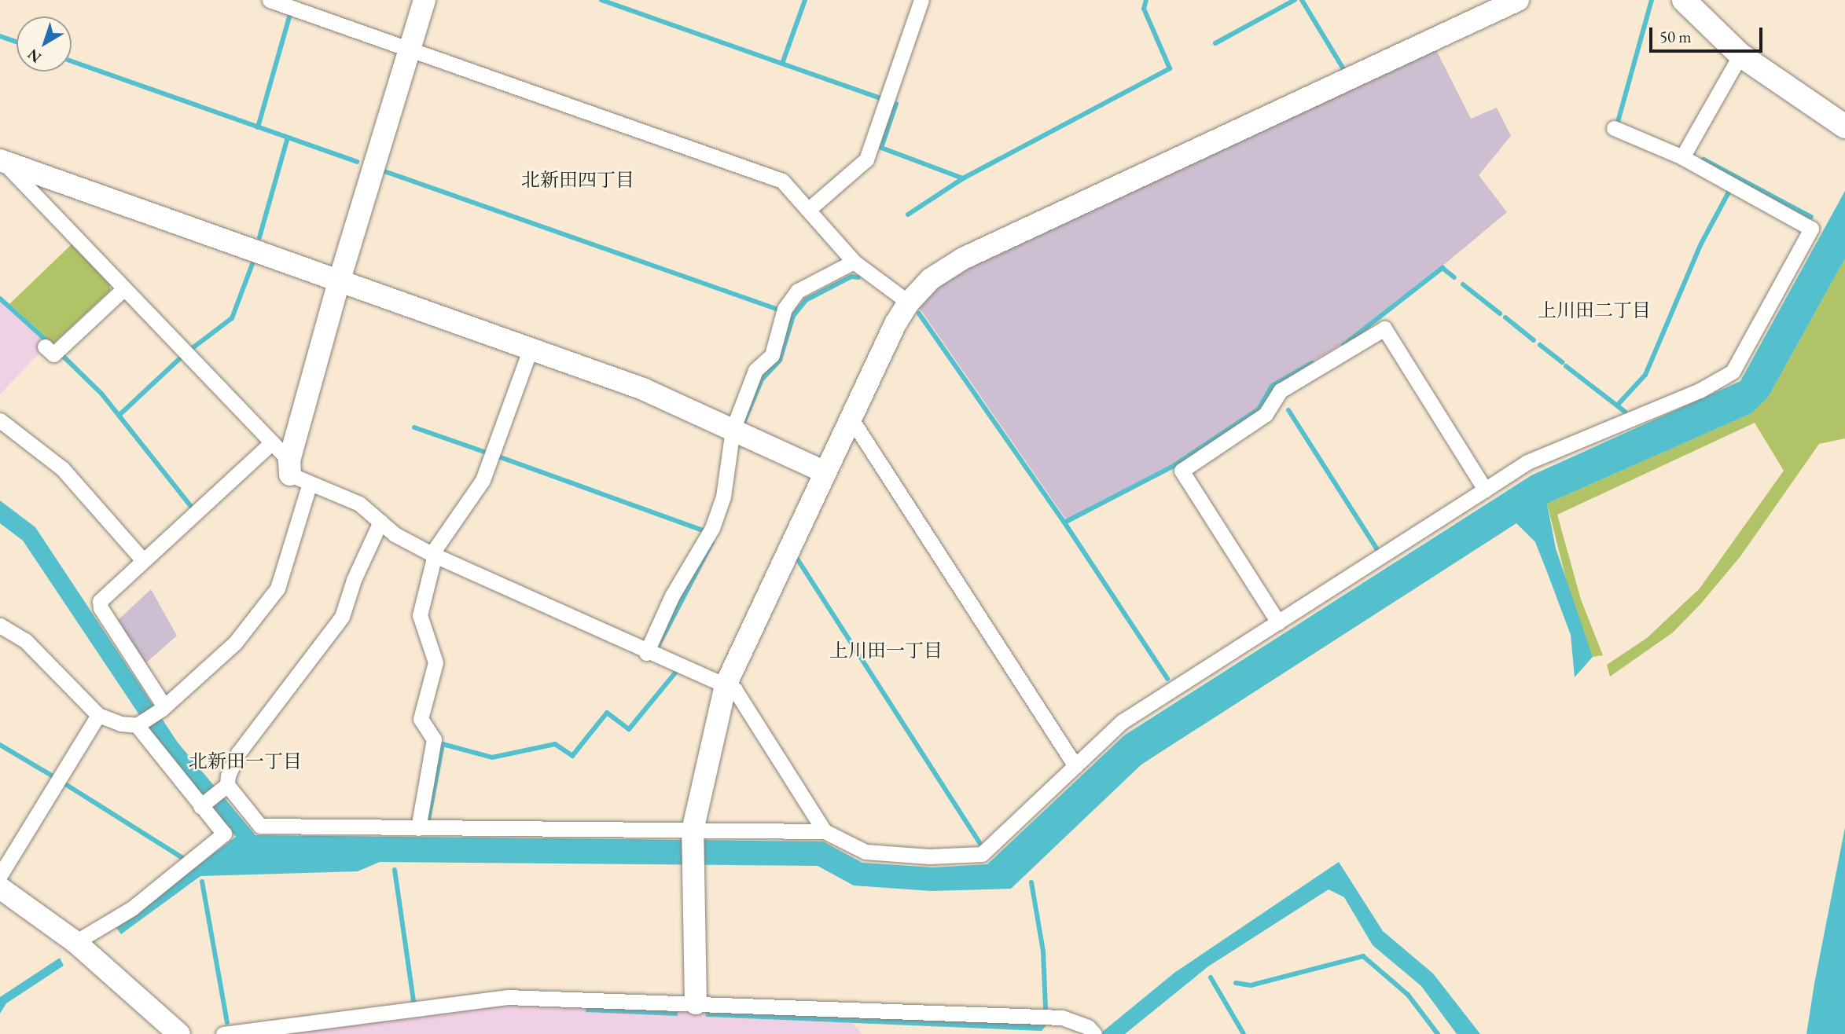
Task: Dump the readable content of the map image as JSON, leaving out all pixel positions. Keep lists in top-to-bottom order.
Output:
{
  "districts": [
    "北新田四丁目",
    "上川田二丁目",
    "上川田一丁目",
    "北新田一丁目"
  ],
  "scale_bar": "50 m",
  "north": "bottom left"
}
